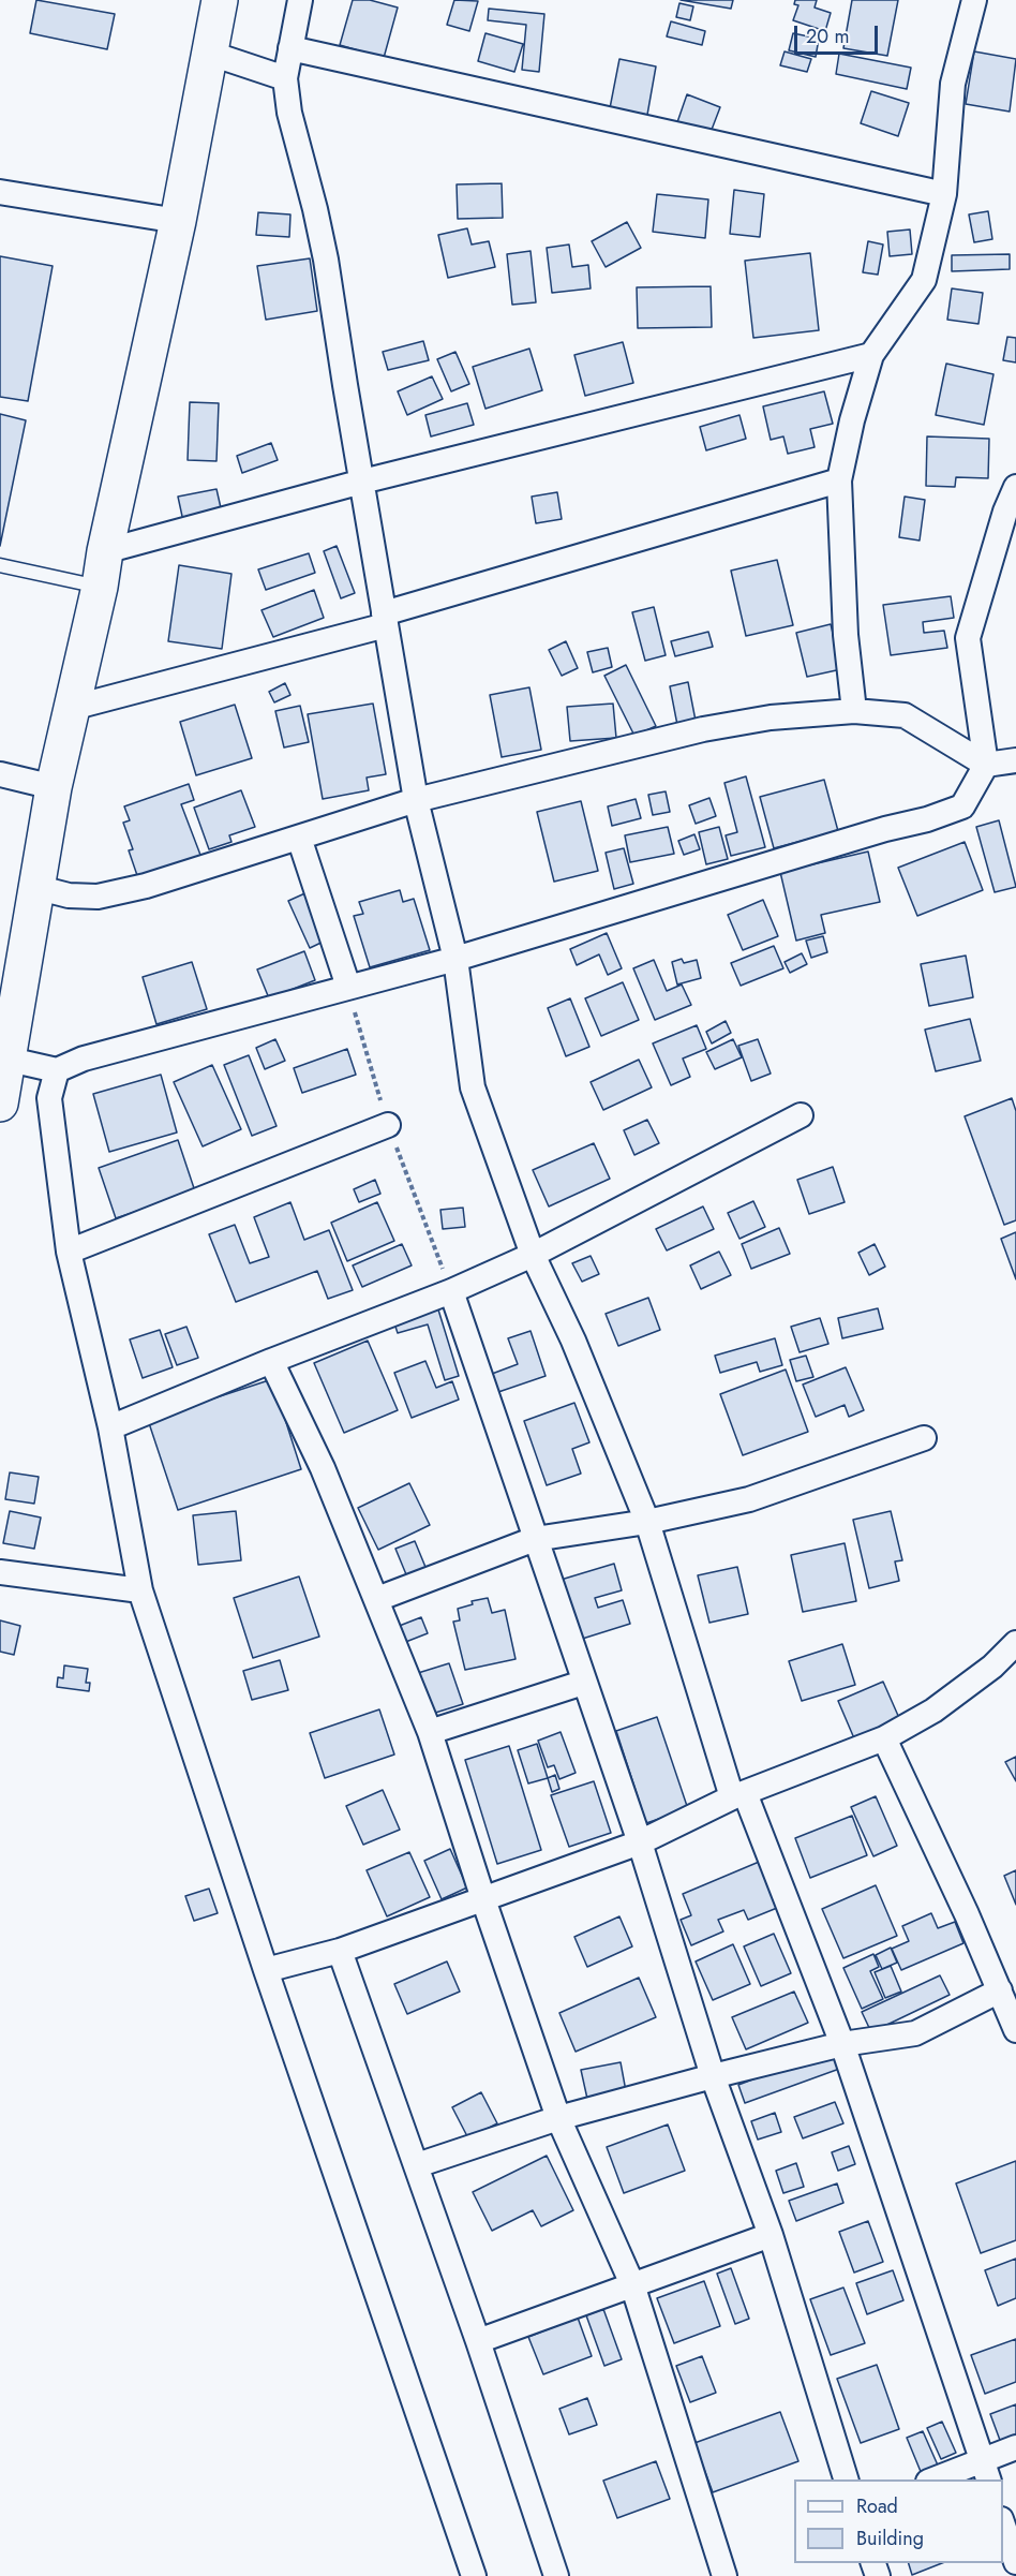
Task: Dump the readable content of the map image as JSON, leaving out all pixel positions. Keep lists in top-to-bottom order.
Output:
{
  "legend": ["Road", "Building"],
  "scale_bar": "20 m"
}
